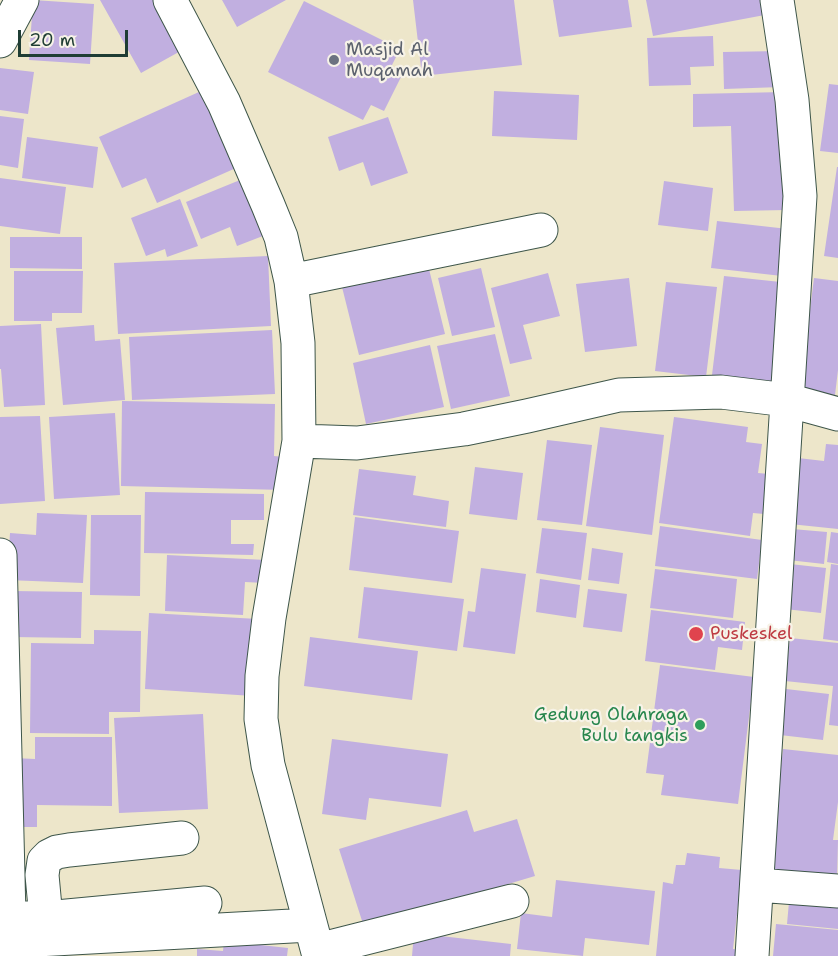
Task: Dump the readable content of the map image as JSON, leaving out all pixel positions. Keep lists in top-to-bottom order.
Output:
{
  "places": ["Masjid Al Muqamah", "Puskeskel", "Gedung Olahraga Bulu tangkis"],
  "scale_bar": "20 m"
}
